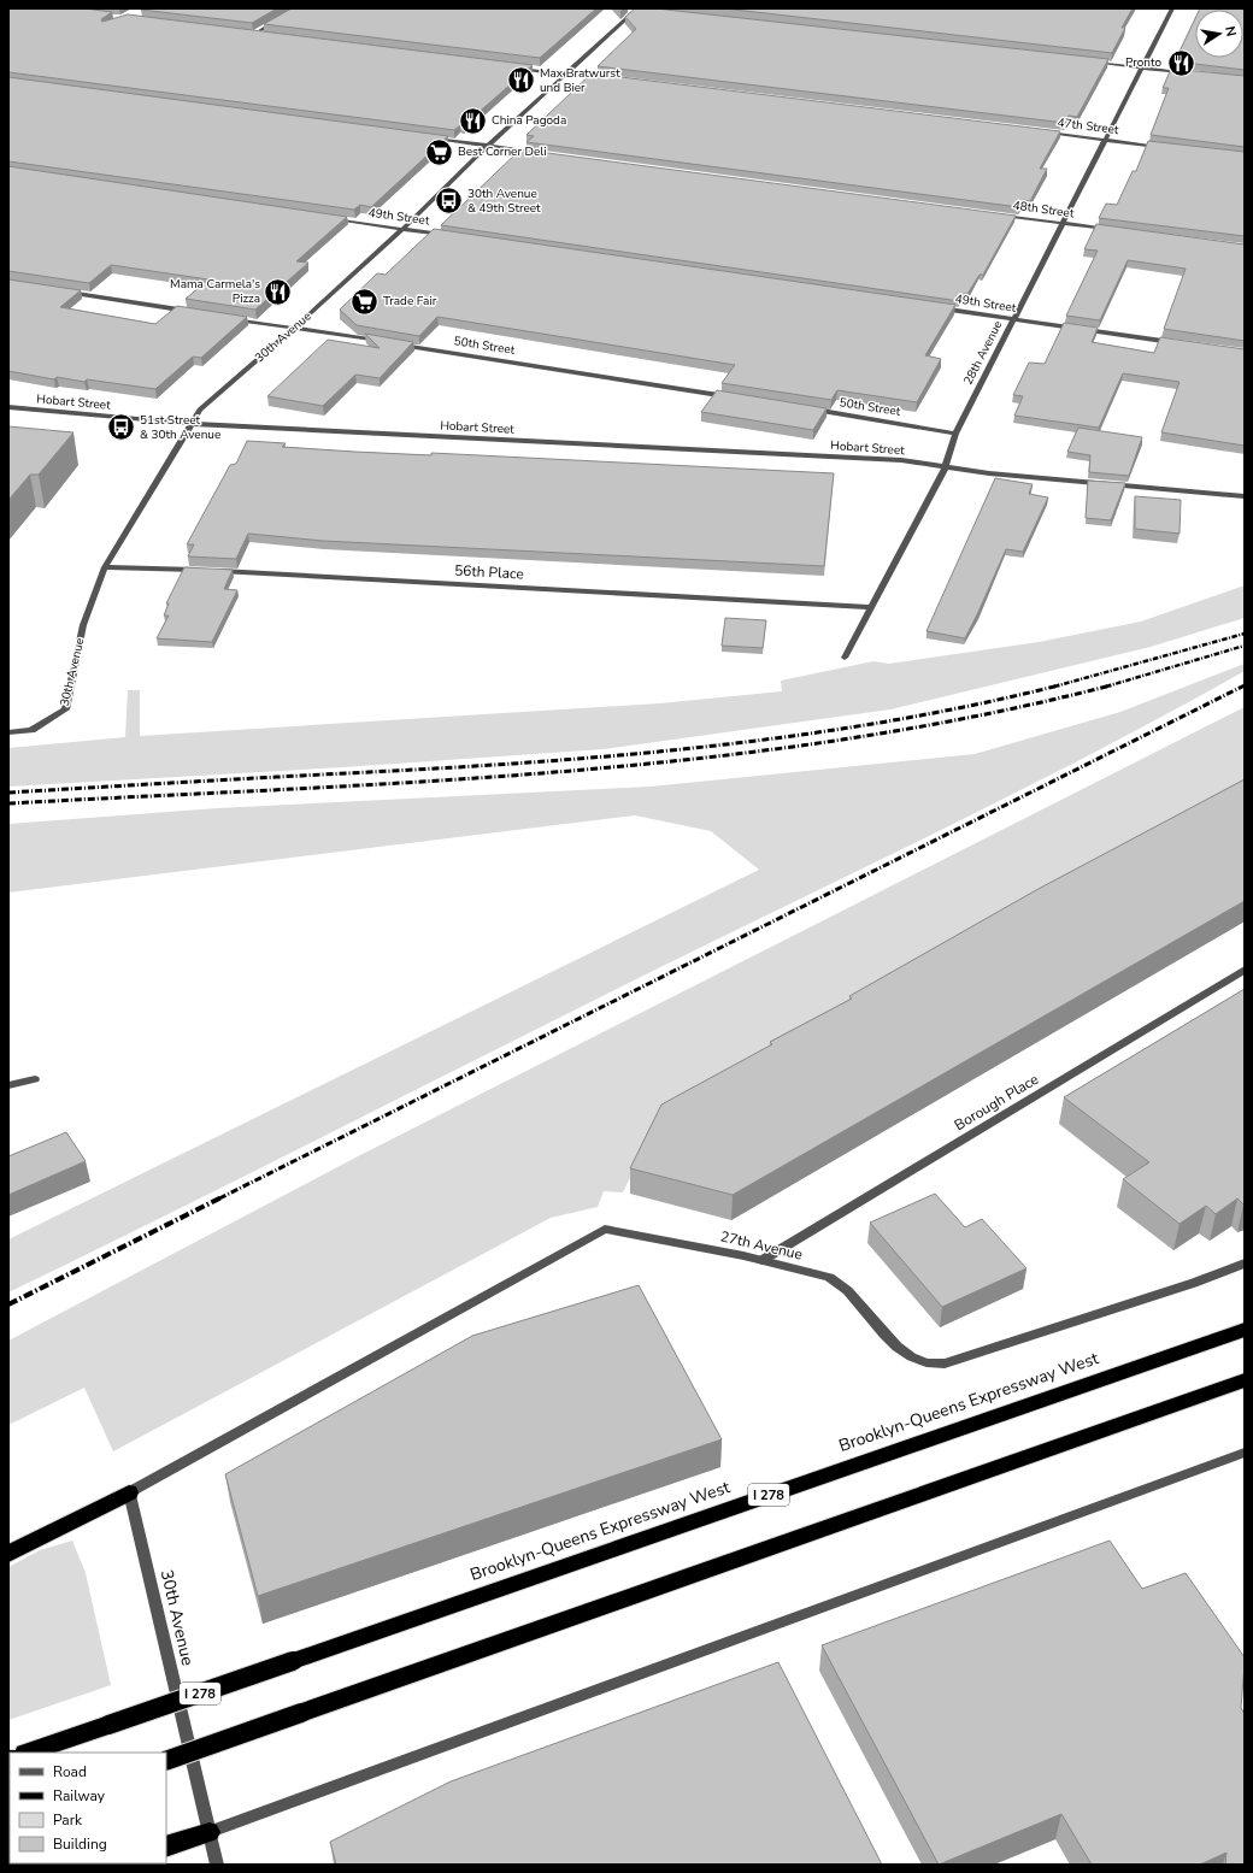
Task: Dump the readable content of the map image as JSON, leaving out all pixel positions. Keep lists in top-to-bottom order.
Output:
{
  "streets": {
    "highway": ["Brooklyn-Queens Expressway West", "I 278"],
    "street": [
      "47th Street",
      "48th Street",
      "49th Street",
      "30th Avenue",
      "50th Street",
      "28th Avenue",
      "Hobart Street",
      "56th Place",
      "Borough Place",
      "27th Avenue"
    ]
  },
  "crossings": [
    ["47th Street", "28th Avenue"],
    ["48th Street", "28th Avenue"],
    ["49th Street", "30th Avenue"],
    ["49th Street", "28th Avenue"],
    ["30th Avenue", "Hobart Street"],
    ["30th Avenue", "27th Avenue"],
    ["50th Street", "28th Avenue"],
    ["28th Avenue", "Hobart Street"],
    ["28th Avenue", "56th Place"],
    ["Borough Place", "27th Avenue"]
  ],
  "places": {
    "restaurant": [
      "Pronto",
      "Max Bratwurst und Bier",
      "China Pagoda",
      "Mama Carmela's Pizza"
    ],
    "supermarket": ["Best Corner Deli", "Trade Fair"],
    "bus stop": ["30th Avenue & 49th Street", "51st Street & 30th Avenue"]
  },
  "legend": [
    "Road",
    "Railway",
    "Park",
    "Building"
  ],
  "north": "right"
}
